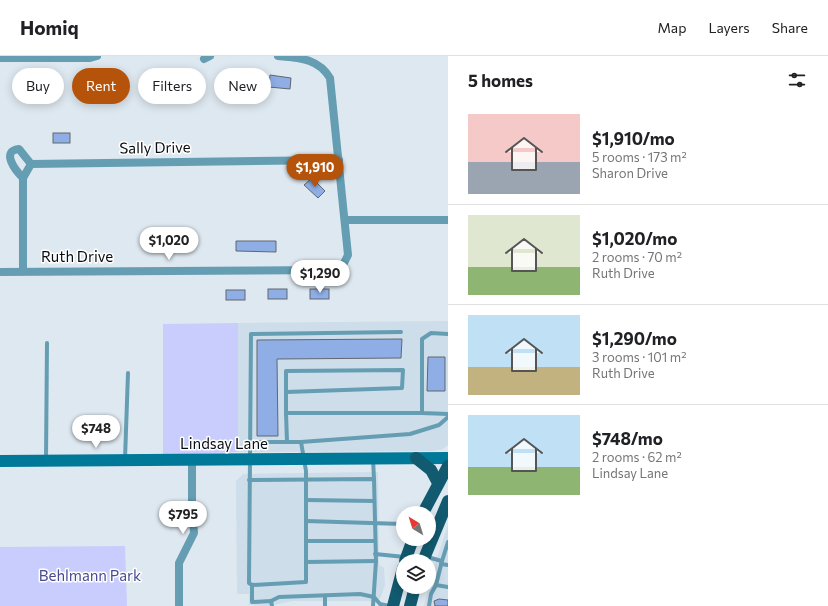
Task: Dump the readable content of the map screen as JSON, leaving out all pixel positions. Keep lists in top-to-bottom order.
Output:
{
  "streets": {
    "street": ["Sally Drive", "Ruth Drive", "Lindsay Lane"]
  },
  "parks": ["Behlmann Park"],
  "north": "top left",
  "page": {
    "header": "Homiq",
    "nav": ["Map", "Layers", "Share"],
    "heading": "5 homes",
    "chip": [
      "Buy",
      "Rent",
      "Filters",
      "New"
    ],
    "list": [
      {
        "name": "$1,910/mo",
        "note": "5 rooms · 173 m² · Sharon Drive"
      },
      {
        "name": "$1,020/mo",
        "note": "2 rooms · 70 m² · Ruth Drive"
      },
      {
        "name": "$1,290/mo",
        "note": "3 rooms · 101 m² · Ruth Drive"
      },
      {
        "name": "$748/mo",
        "note": "2 rooms · 62 m² · Lindsay Lane"
      }
    ],
    "price": [
      "$1,910",
      "$1,020",
      "$1,290",
      "$748",
      "$795"
    ]
  }
}
